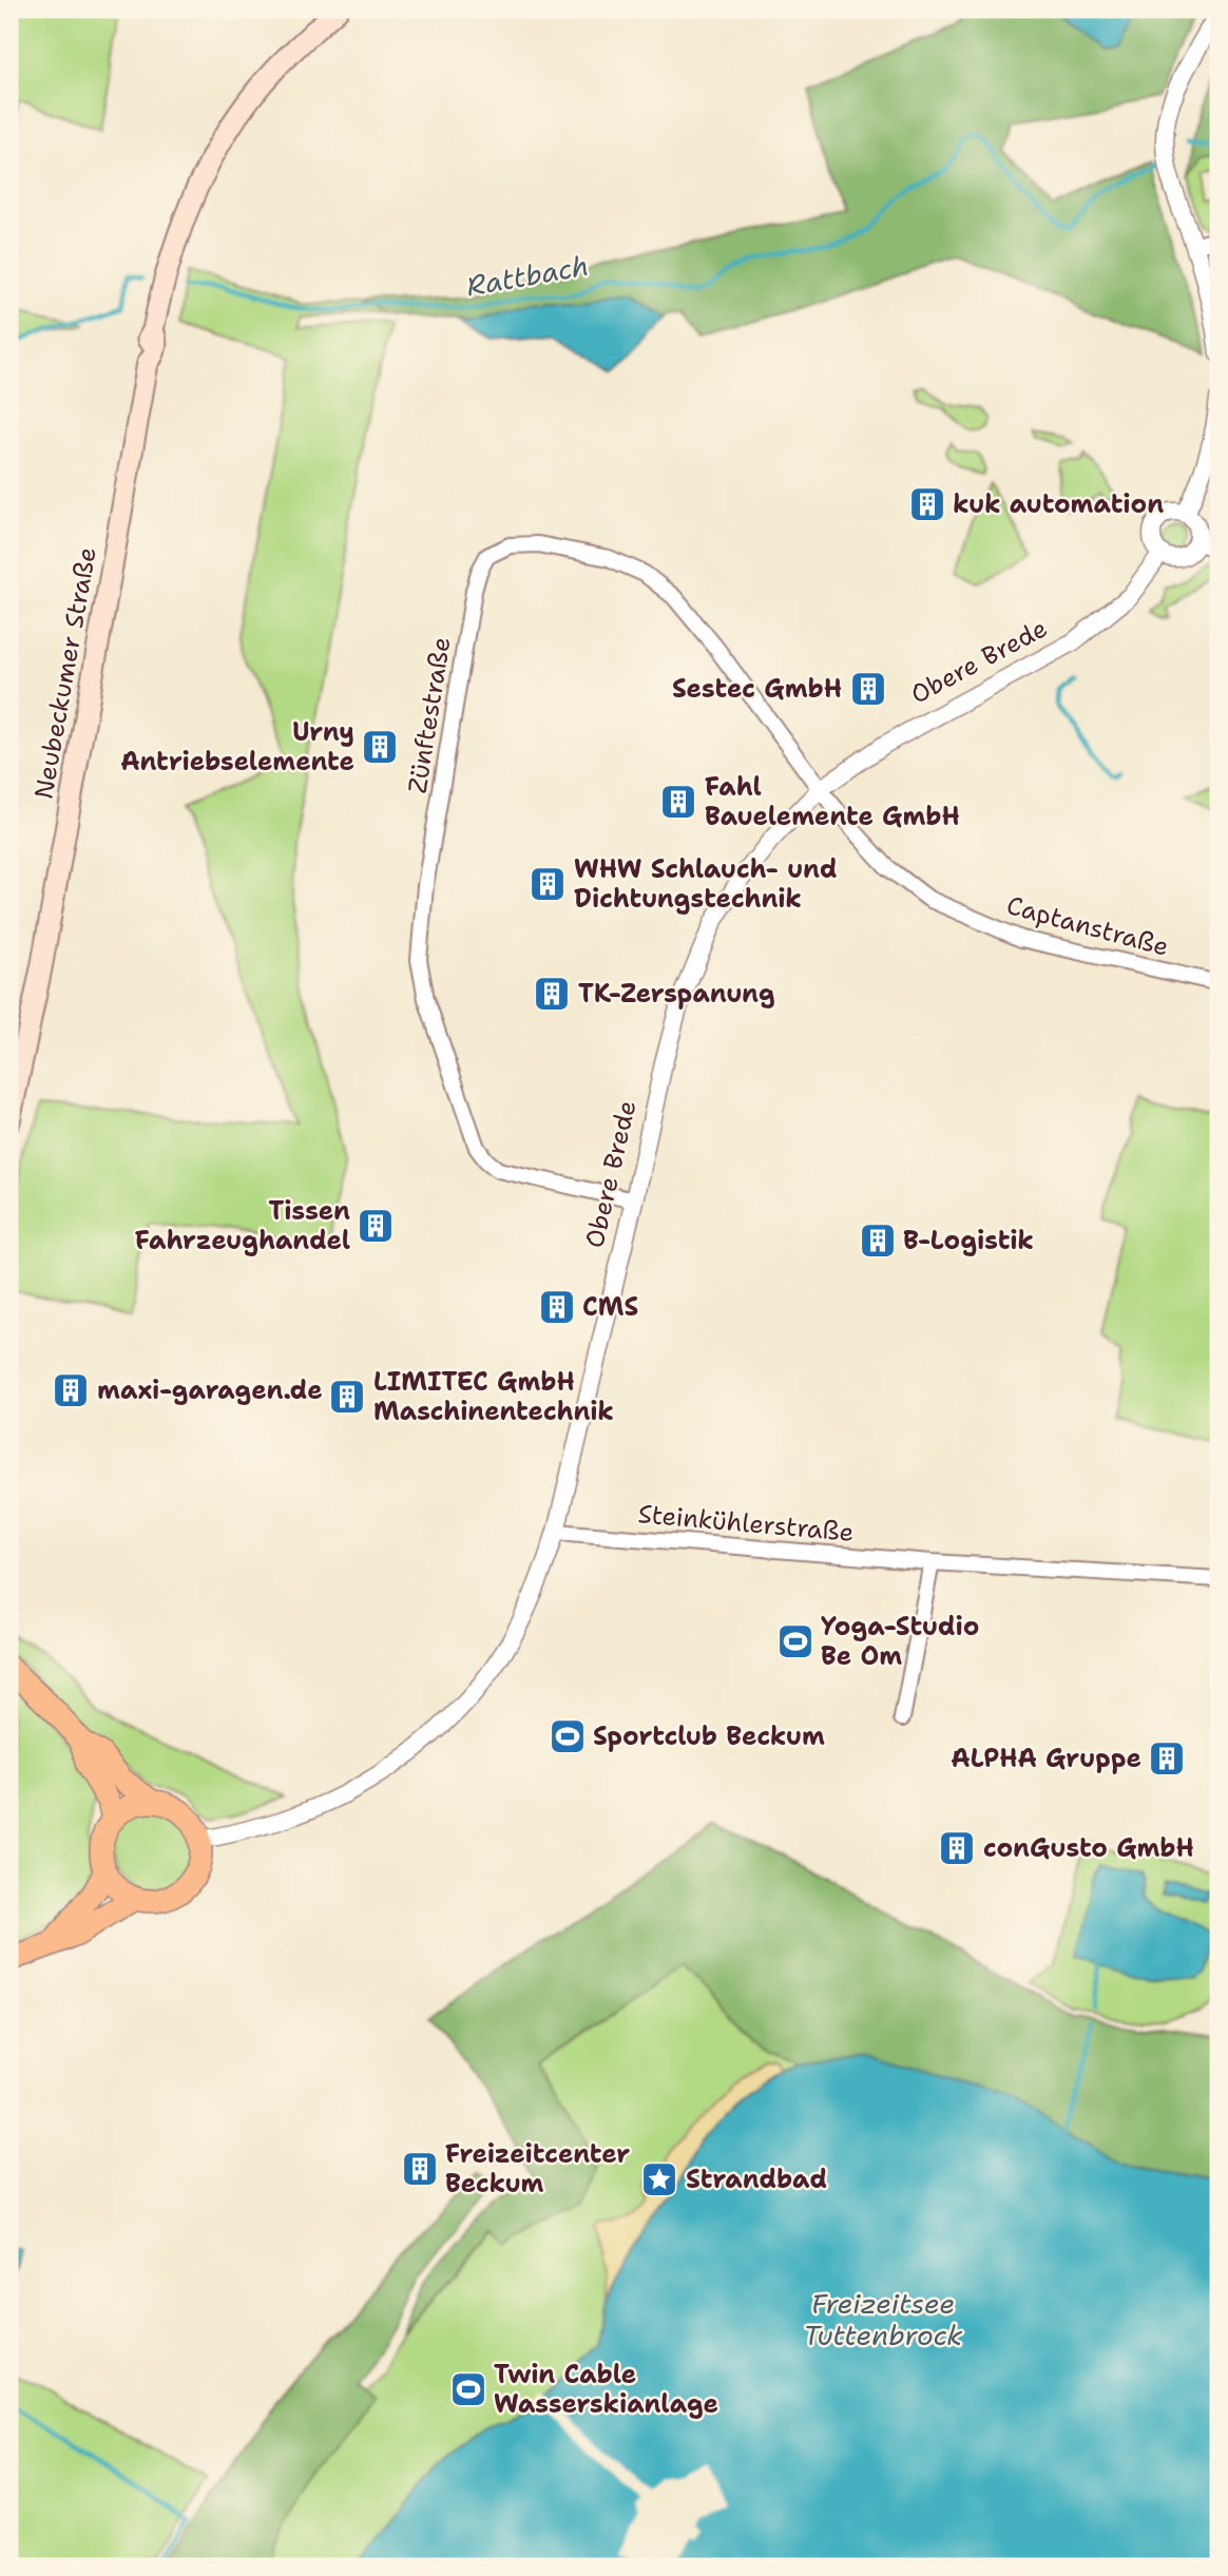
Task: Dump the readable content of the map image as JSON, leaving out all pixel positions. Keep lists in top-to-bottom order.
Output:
{
  "streets": {
    "main road": ["Neubeckumer Straße"],
    "street": [
      "Obere Brede",
      "Zünftestraße",
      "Captanstraße",
      "Steinkühlerstraße"
    ]
  },
  "crossings": [
    ["Obere Brede", "Zünftestraße"],
    ["Obere Brede", "Captanstraße"],
    ["Obere Brede", "Steinkühlerstraße"],
    ["Zünftestraße", "Captanstraße"]
  ],
  "water": ["Rattbach", "Freizeitsee Tuttenbrock"],
  "places": {
    "building": [
      "kuk automation",
      "Sestec GmbH",
      "Urny Antriebselemente",
      "Fahl Bauelemente GmbH",
      "WHW Schlauch- und Dichtungstechnik",
      "TK-Zerspanung",
      "Tissen Fahrzeughandel",
      "B-Logistik",
      "CMS",
      "maxi-garagen.de",
      "LIMITEC GmbH Maschinentechnik",
      "ALPHA Gruppe",
      "conGusto GmbH",
      "Freizeitcenter Beckum"
    ],
    "sports": ["Yoga-Studio Be Om", "Sportclub Beckum", "Twin Cable Wasserskianlage"],
    "place": ["Strandbad"]
  }
}
